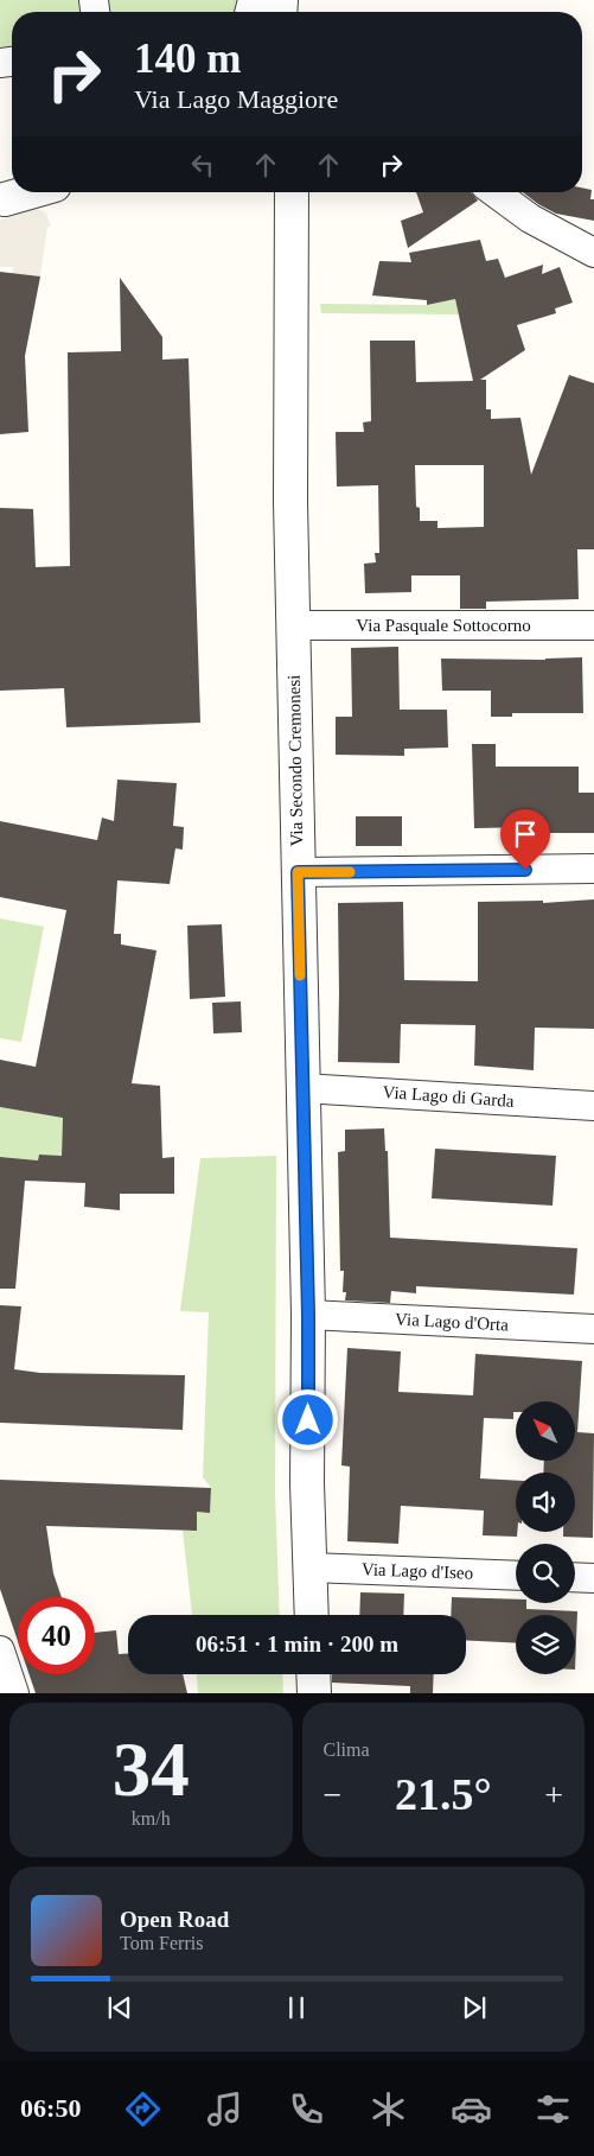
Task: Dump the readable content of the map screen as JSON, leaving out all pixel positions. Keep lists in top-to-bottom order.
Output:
{
  "streets": {
    "street": [
      "Via Pasquale Sottocorno",
      "Via Secondo Cremonesi",
      "Via Lago di Garda",
      "Via Lago d'Orta",
      "Via Lago d'Iseo"
    ]
  },
  "crossings": [
    ["Via Pasquale Sottocorno", "Via Secondo Cremonesi"],
    ["Via Secondo Cremonesi", "Via Lago di Garda"],
    ["Via Secondo Cremonesi", "Via Lago d'Orta"],
    ["Via Secondo Cremonesi", "Via Lago d'Iseo"]
  ],
  "north": "top left",
  "page": {
    "turn": ["140 m", "Via Lago Maggiore"],
    "limit": "40",
    "trip": "06:51 · 1 min · 200 m",
    "tile": [
      ["34", "km/h"],
      "Clima"
    ],
    "heat": ["−", "21.5°", "+"],
    "song": ["Open Road", "Tom Ferris"],
    "tabs": "06:50"
  }
}
